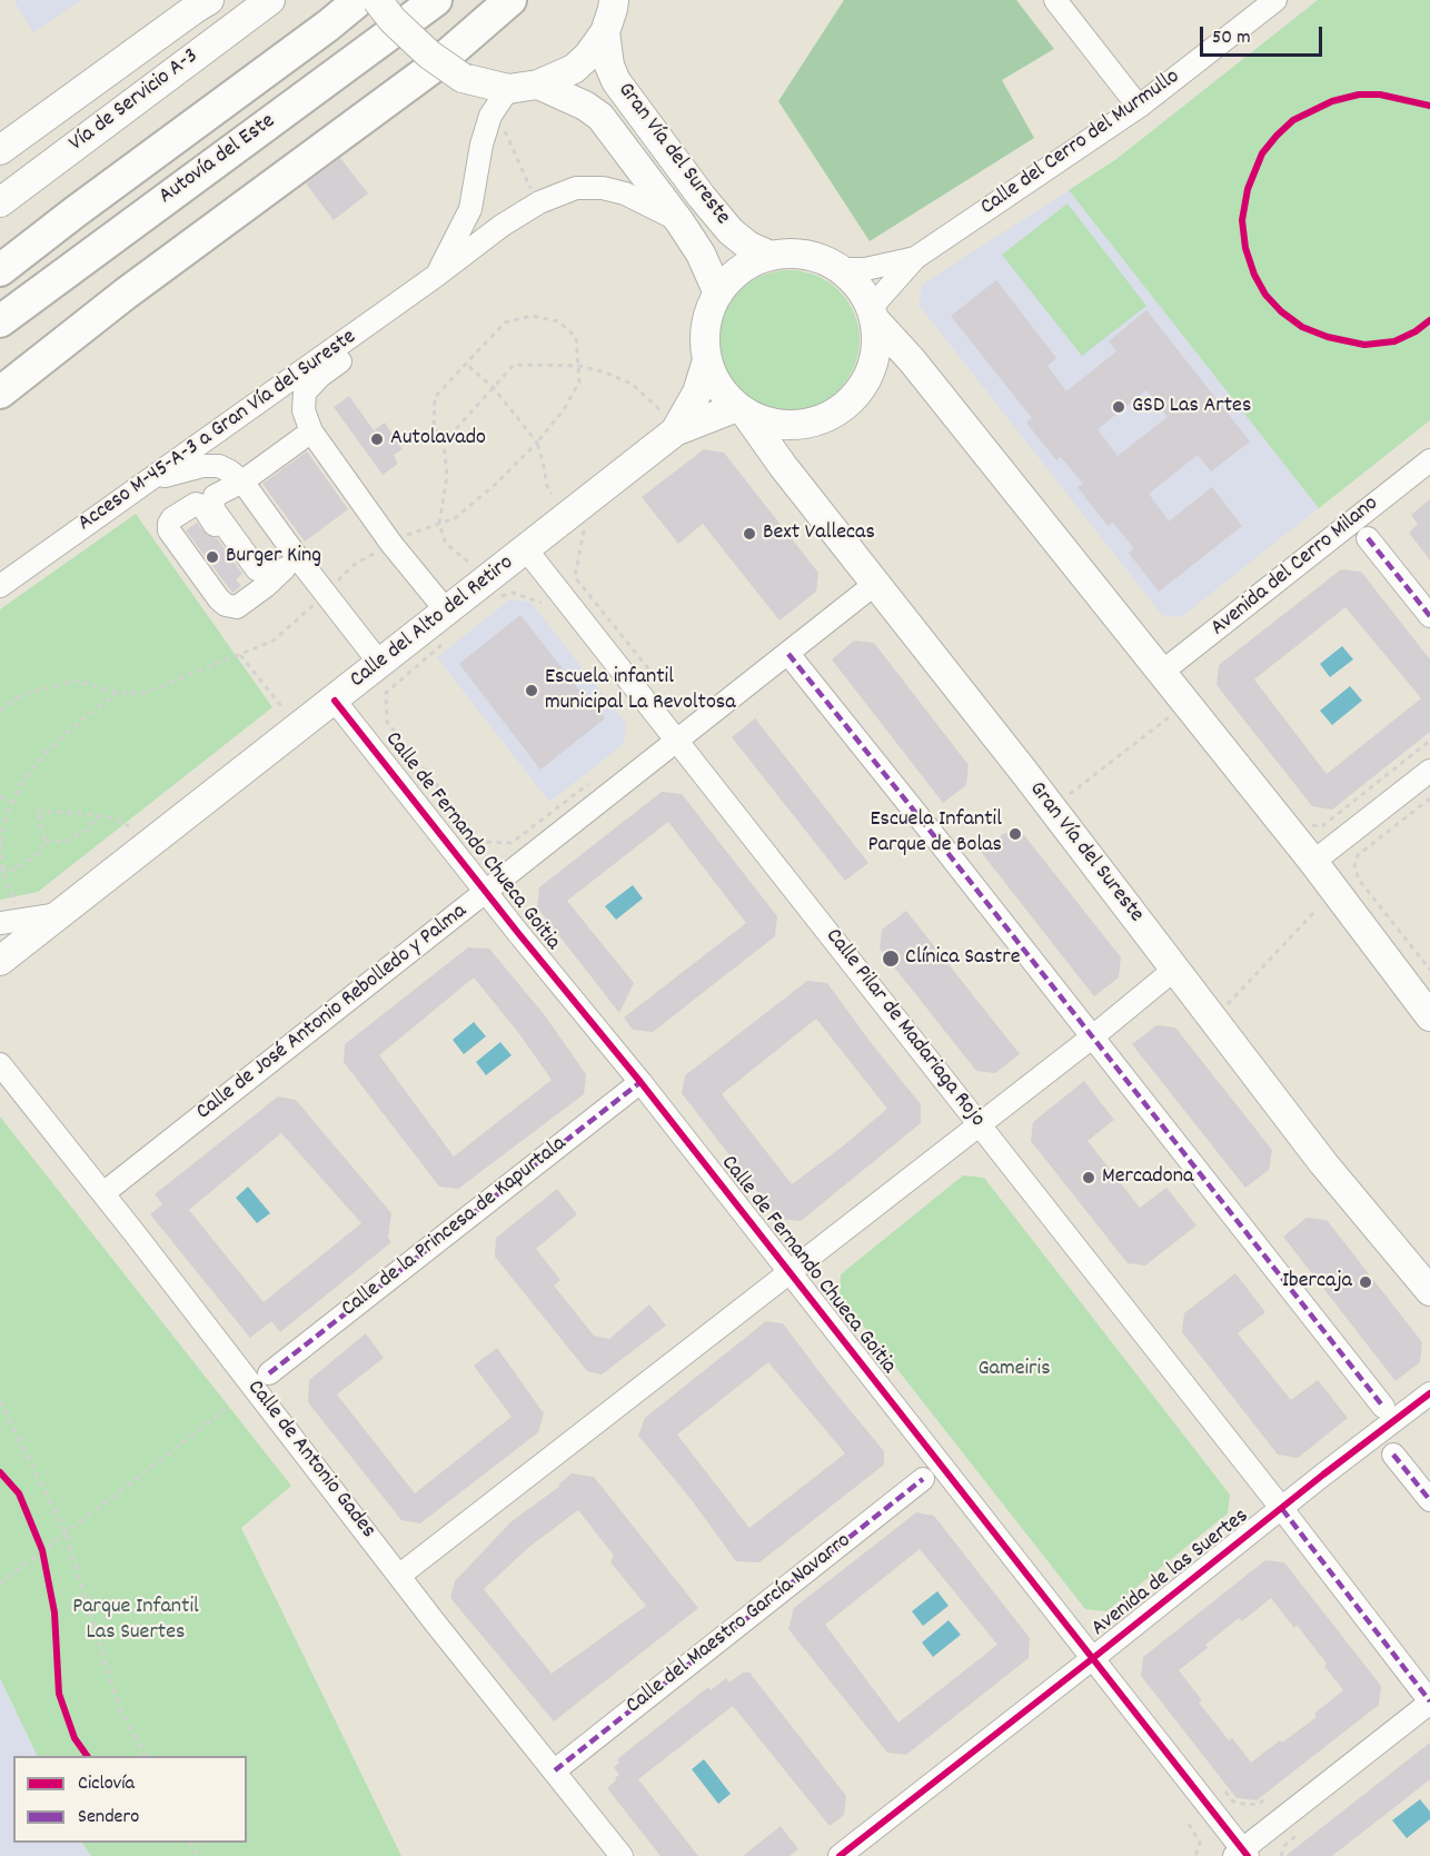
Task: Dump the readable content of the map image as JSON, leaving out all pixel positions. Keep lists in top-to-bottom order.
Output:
{
  "streets": {
    "highway": ["Autovía del Este"],
    "main road": ["Vía de Servicio A-3", "Gran Vía del Sureste", "Calle del Alto del Retiro"],
    "street": [
      "Calle del Cerro del Murmullo",
      "Acceso M-45-A-3 a Gran Vía del Sureste",
      "Avenida del Cerro Milano",
      "Calle de Fernando Chueca Goitia",
      "Calle de José Antonio Rebolledo y Palma",
      "Calle Pilar de Madariaga Rojo",
      "Calle de la Princesa de Kapurtala",
      "Calle de Antonio Gades",
      "Avenida de las Suertes",
      "Calle del Maestro García Navarro"
    ]
  },
  "crossings": [
    ["Calle del Cerro del Murmullo", "Gran Vía del Sureste"],
    ["Calle del Cerro del Murmullo", "Calle del Alto del Retiro"],
    ["Gran Vía del Sureste", "Acceso M-45-A-3 a Gran Vía del Sureste"],
    ["Gran Vía del Sureste", "Calle del Alto del Retiro"],
    ["Gran Vía del Sureste", "Calle de José Antonio Rebolledo y Palma"],
    ["Calle del Alto del Retiro", "Calle de Fernando Chueca Goitia"],
    ["Calle del Alto del Retiro", "Calle Pilar de Madariaga Rojo"],
    ["Calle de Fernando Chueca Goitia", "Calle de José Antonio Rebolledo y Palma"],
    ["Calle de Fernando Chueca Goitia", "Calle de la Princesa de Kapurtala"],
    ["Calle de Fernando Chueca Goitia", "Avenida de las Suertes"],
    ["Calle de José Antonio Rebolledo y Palma", "Calle Pilar de Madariaga Rojo"],
    ["Calle de José Antonio Rebolledo y Palma", "Calle de Antonio Gades"],
    ["Calle Pilar de Madariaga Rojo", "Avenida de las Suertes"],
    ["Calle de Antonio Gades", "Calle del Maestro García Navarro"]
  ],
  "parks": ["Gameiris", "Parque Infantil Las Suertes"],
  "places": [
    "GSD Las Artes",
    "Autolavado",
    "Bext Vallecas",
    "Burger King",
    "Escuela infantil municipal La Revoltosa",
    "Escuela Infantil Parque de Bolas",
    "Clínica Sastre",
    "Mercadona",
    "Ibercaja"
  ],
  "legend": ["Ciclovía", "Sendero"],
  "scale_bar": "50 m"
}
